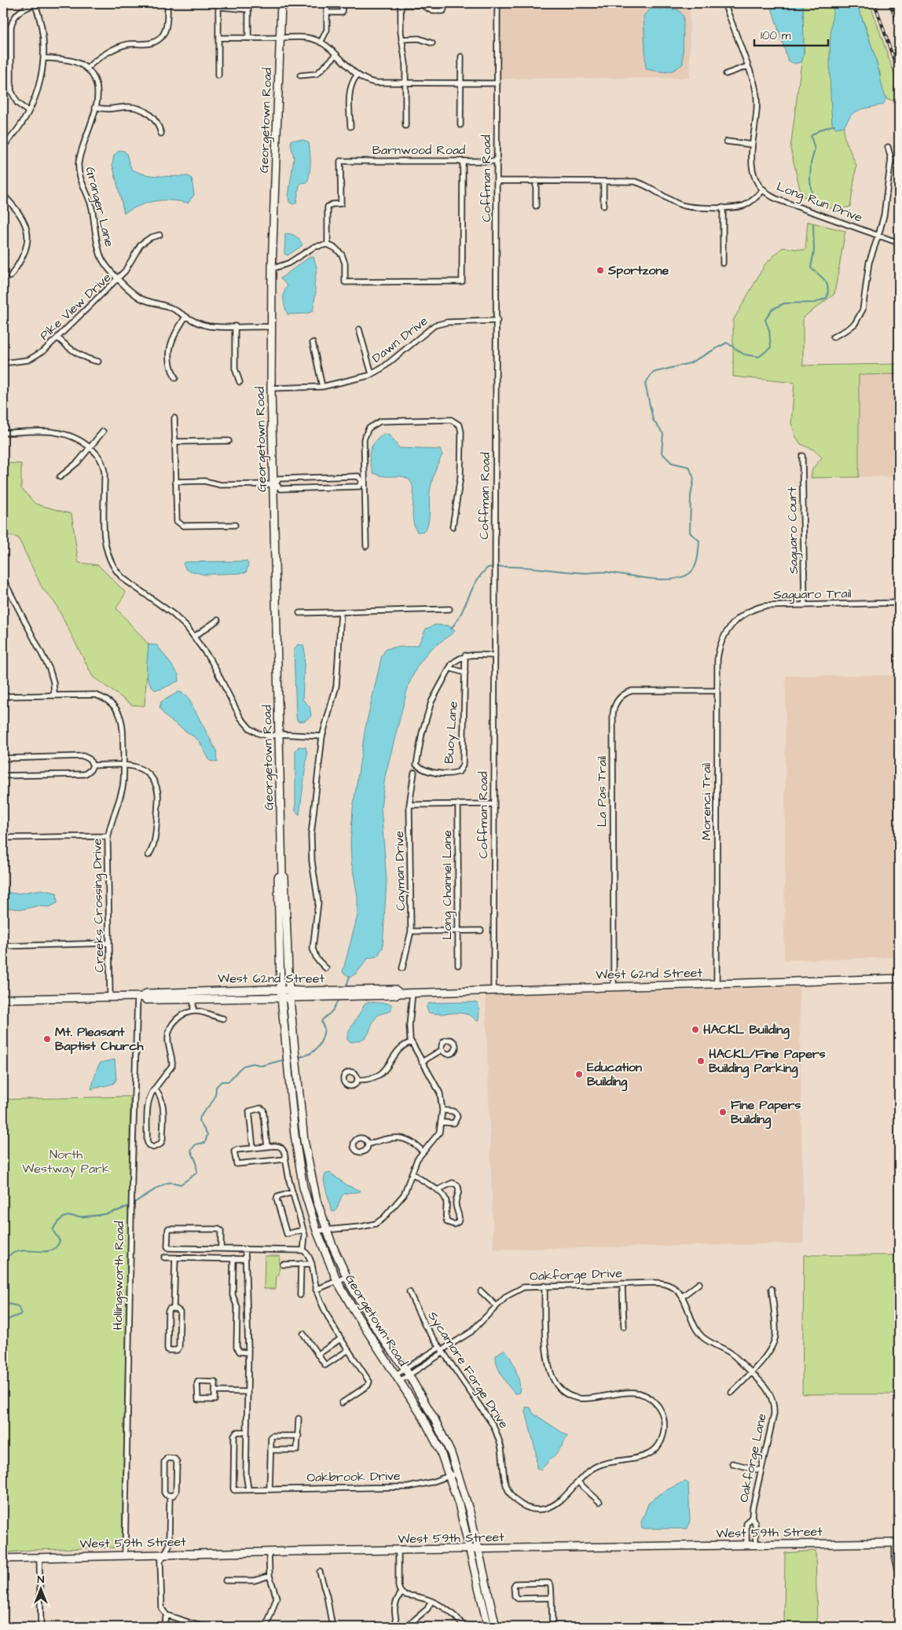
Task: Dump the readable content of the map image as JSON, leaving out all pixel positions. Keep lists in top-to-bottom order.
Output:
{
  "streets": {
    "main road": ["Georgetown Road", "West 62nd Street", "West 59th Street"],
    "street": [
      "Barnwood Road",
      "Coffman Road",
      "Long Run Drive",
      "Granger Lane",
      "Pike View Drive",
      "Dawn Drive",
      "Saguaro Court",
      "Saguaro Trail",
      "Buoy Lane",
      "La Pas Trail",
      "Morenci Trail",
      "Cayman Drive",
      "Long Channel Lane",
      "Creeks Crossing Drive",
      "Oakforge Drive",
      "Hollingsworth Road",
      "Sycamore Forge Drive",
      "Oakforge Lane",
      "Oakbrook Drive"
    ]
  },
  "crossings": [
    ["Georgetown Road", "Pike View Drive"],
    ["Georgetown Road", "Dawn Drive"],
    ["Georgetown Road", "West 62nd Street"],
    ["Georgetown Road", "Oakforge Drive"],
    ["Georgetown Road", "Oakbrook Drive"],
    ["Georgetown Road", "West 59th Street"],
    ["Barnwood Road", "Coffman Road"],
    ["Coffman Road", "Dawn Drive"],
    ["Coffman Road", "West 62nd Street"],
    ["Granger Lane", "Pike View Drive"],
    ["Saguaro Court", "Saguaro Trail"],
    ["Saguaro Trail", "Morenci Trail"],
    ["La Pas Trail", "Morenci Trail"],
    ["La Pas Trail", "West 62nd Street"],
    ["Morenci Trail", "West 62nd Street"],
    ["Creeks Crossing Drive", "West 62nd Street"],
    ["West 62nd Street", "Hollingsworth Road"],
    ["Oakforge Drive", "Sycamore Forge Drive"],
    ["Oakforge Drive", "Oakforge Lane"],
    ["Hollingsworth Road", "West 59th Street"],
    ["Oakforge Lane", "West 59th Street"]
  ],
  "parks": ["North Westway Park"],
  "places": [
    "Sportzone",
    "HACKL Building",
    "Mt. Pleasant Baptist Church",
    "HACKL/Fine Papers Building Parking",
    "Education Building",
    "Fine Papers Building"
  ],
  "scale_bar": "100 m",
  "north": "top"
}
